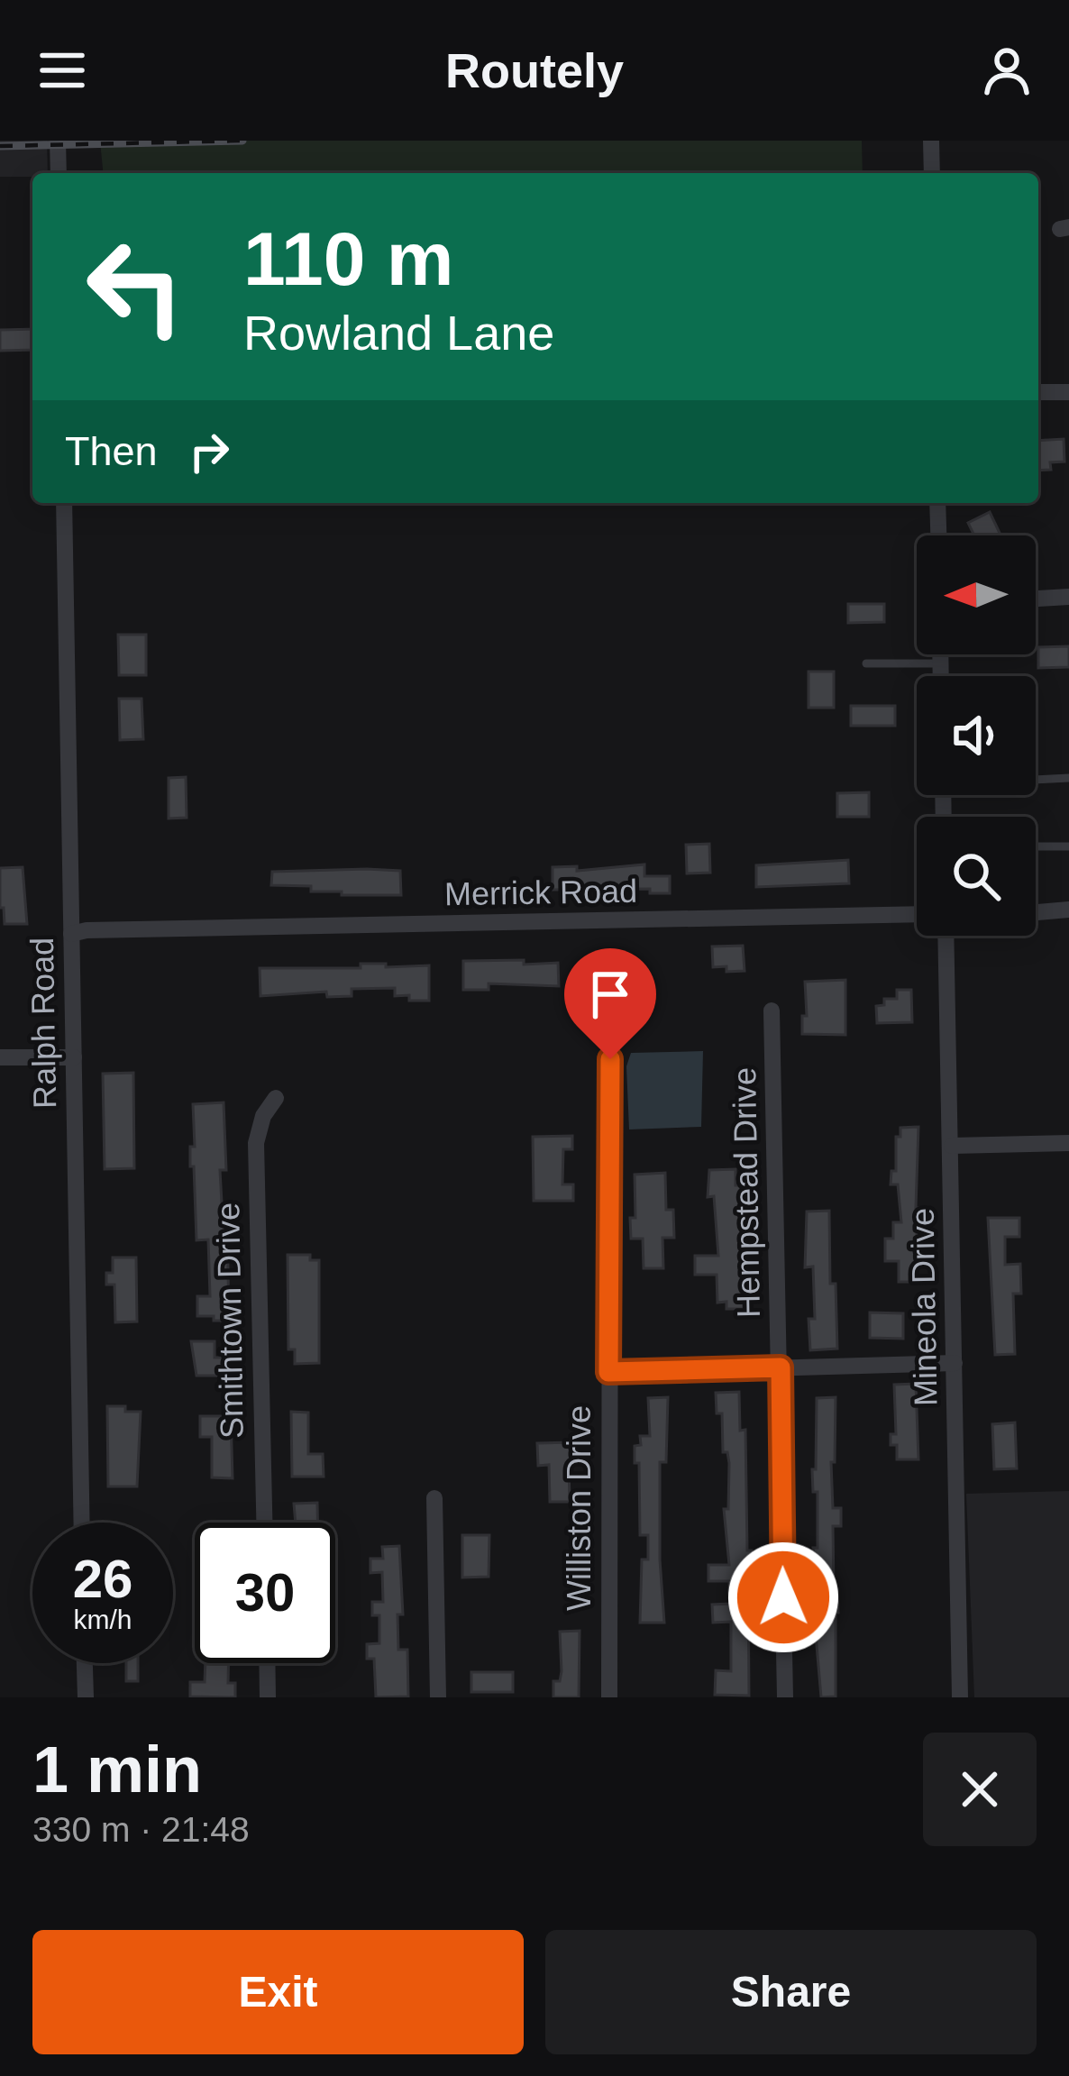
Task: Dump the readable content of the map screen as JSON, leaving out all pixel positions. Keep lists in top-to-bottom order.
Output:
{
  "streets": {
    "street": [
      "Merrick Road",
      "Ralph Road",
      "Hempstead Drive",
      "Mineola Drive",
      "Smithtown Drive",
      "Williston Drive"
    ]
  },
  "crossings": [
    ["Merrick Road", "Ralph Road"]
  ],
  "north": "left",
  "page": {
    "header": "Routely",
    "turn": ["110 m", "Rowland Lane"],
    "then": "Then",
    "speed": "26 km/h",
    "limit": "30",
    "heading": ["1 min", "330 m · 21:48"],
    "buttons": ["Exit", "Share"]
  }
}
